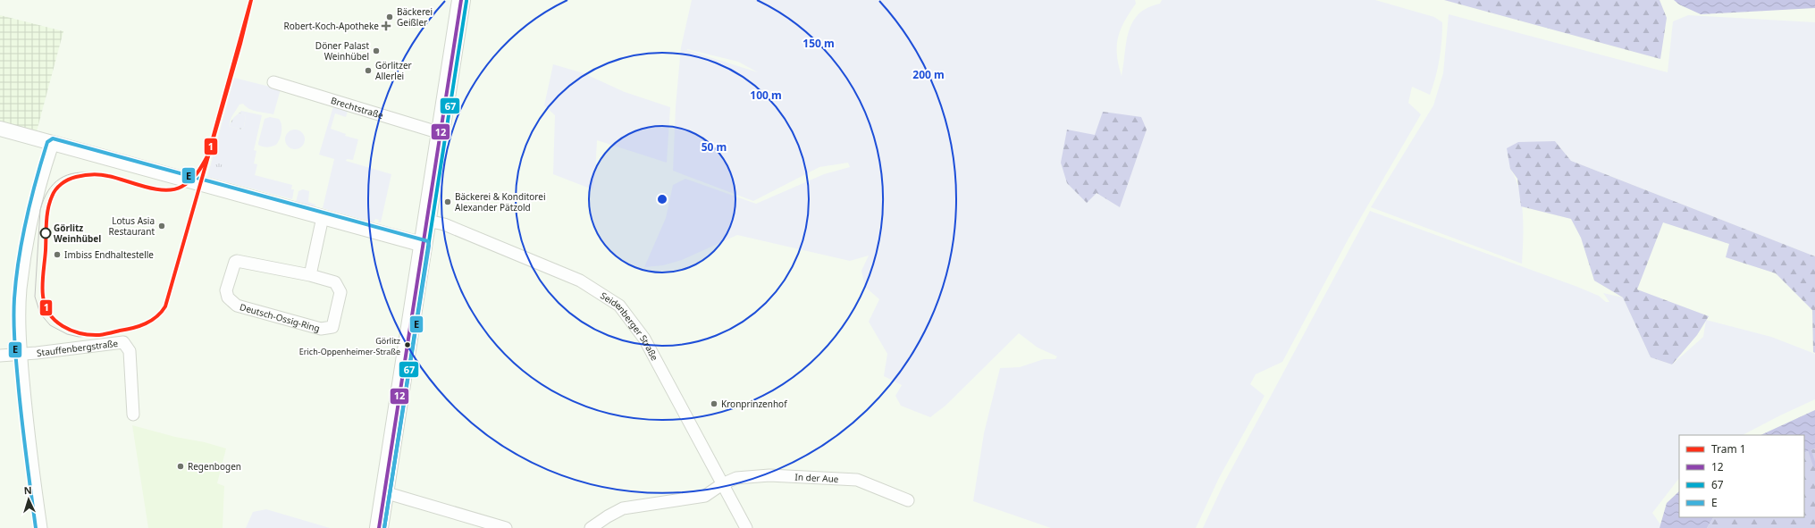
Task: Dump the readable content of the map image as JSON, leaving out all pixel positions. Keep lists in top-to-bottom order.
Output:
{
  "streets": {
    "street": [
      "Brechtstraße",
      "Deutsch-Ossig-Ring",
      "Seidenberger Straße",
      "Stauffenbergstraße",
      "In der Aue"
    ]
  },
  "crossings": [
    ["Seidenberger Straße", "In der Aue"]
  ],
  "places": {
    "other": [
      "Bäckerei Geißler",
      "Döner Palast Weinhübel",
      "Görlitzer Allerlei",
      "Bäckerei & Konditorei Alexander Pätzold",
      "Lotus Asia Restaurant",
      "Görlitz Weinhübel",
      "Imbiss Endhaltestelle",
      "Görlitz Erich-Oppenheimer-Straße",
      "Kronprinzenhof",
      "Regenbogen"
    ],
    "health": ["Robert-Koch-Apotheke"]
  },
  "lines": [
    "tram line 1",
    "transit line 12",
    "transit line 67",
    "transit line E"
  ],
  "legend": [
    "Tram 1",
    "12",
    "67",
    "E"
  ],
  "north": "top",
  "rings": [
    "150 m",
    "200 m",
    "100 m",
    "50 m"
  ]
}
